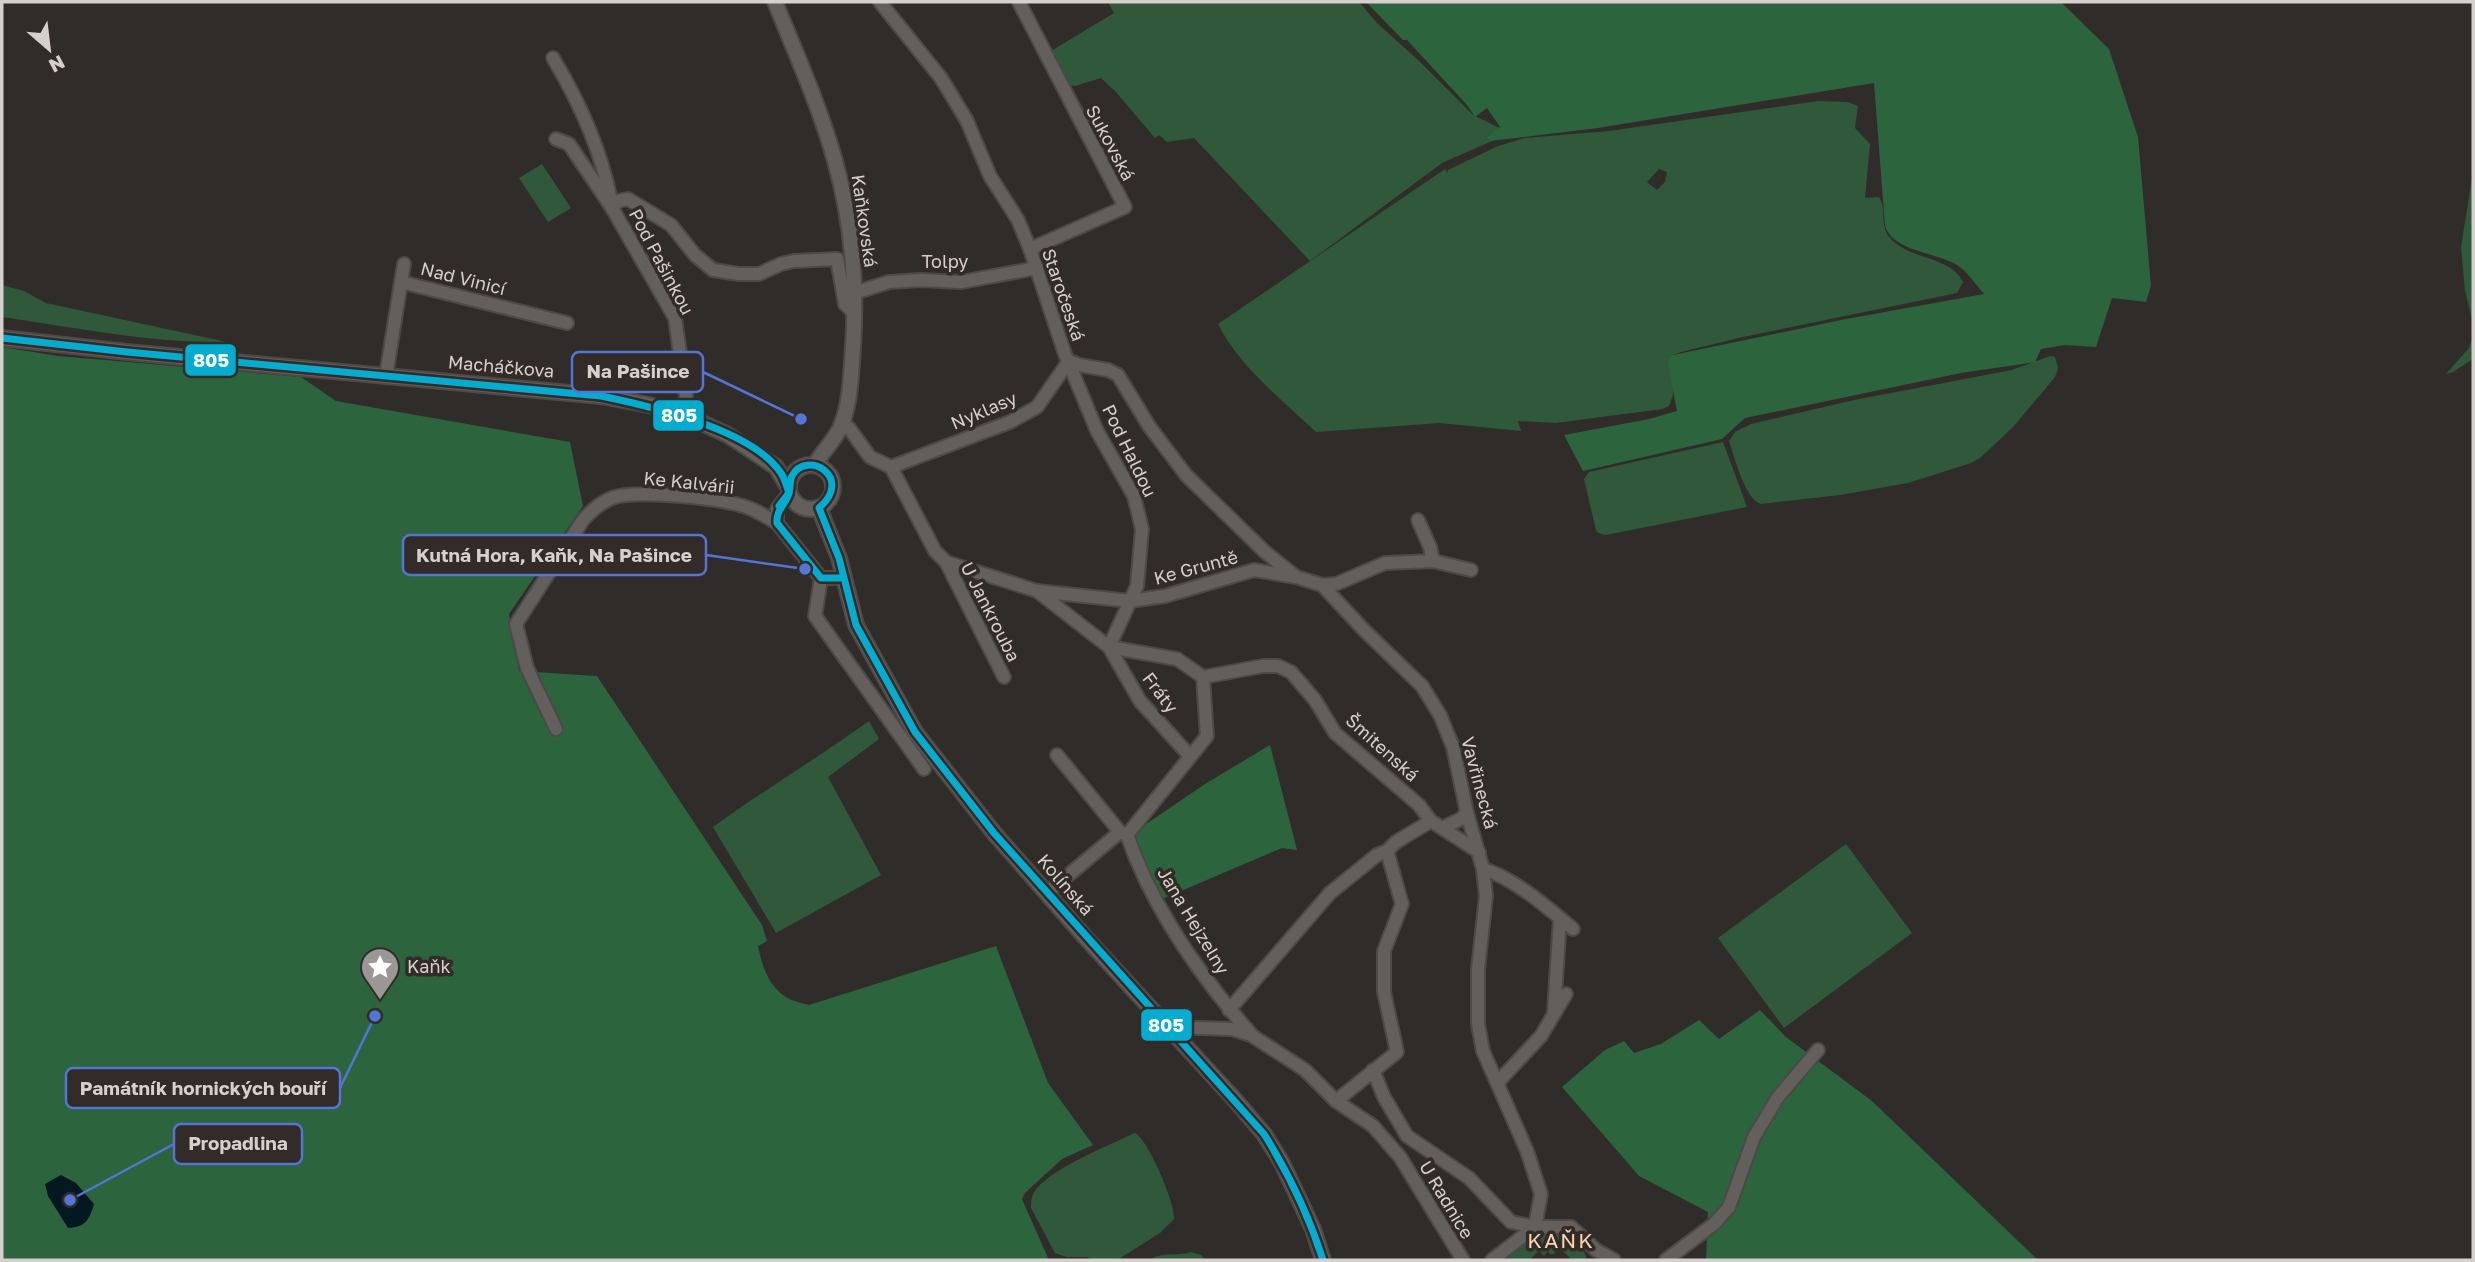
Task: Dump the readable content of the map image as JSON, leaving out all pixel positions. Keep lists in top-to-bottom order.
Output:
{
  "streets": {
    "street": [
      "Sukovská",
      "Kaňkovská",
      "Pod Pašinkou",
      "Tolpy",
      "Nad Vinicí",
      "Staročeská",
      "Macháčkova",
      "Nyklasy",
      "Pod Haldou",
      "Ke Kalvárii",
      "Ke Gruntě",
      "U Jankrouba",
      "Fráty",
      "Šmitenská",
      "Vavřinecká",
      "Kolínská",
      "Jana Hejzelny",
      "U Radnice"
    ]
  },
  "crossings": [
    ["Sukovská", "Staročeská"],
    ["Kaňkovská", "Pod Pašinkou"],
    ["Kaňkovská", "Tolpy"],
    ["Kaňkovská", "Kolínská"],
    ["Pod Pašinkou", "Macháčkova"],
    ["Tolpy", "Staročeská"],
    ["Nad Vinicí", "Macháčkova"],
    ["Staročeská", "Nyklasy"],
    ["Staročeská", "Pod Haldou"],
    ["Staročeská", "Ke Gruntě"],
    ["Nyklasy", "Pod Haldou"],
    ["Pod Haldou", "Ke Gruntě"],
    ["Ke Gruntě", "U Jankrouba"],
    ["Ke Gruntě", "Fráty"],
    ["Ke Gruntě", "Vavřinecká"],
    ["Fráty", "Šmitenská"],
    ["Fráty", "Jana Hejzelny"],
    ["Šmitenská", "Vavřinecká"],
    ["Vavřinecká", "U Radnice"],
    ["Kolínská", "U Radnice"],
    ["Jana Hejzelny", "U Radnice"]
  ],
  "districts": ["KAŇK"],
  "places": {
    "other": [
      "Na Pašince",
      "Kutná Hora, Kaňk, Na Pašince",
      "Památník hornických bouří",
      "Propadlina"
    ],
    "place": ["Kaňk"]
  },
  "lines": ["transit line 805"],
  "north": "bottom right"
}
